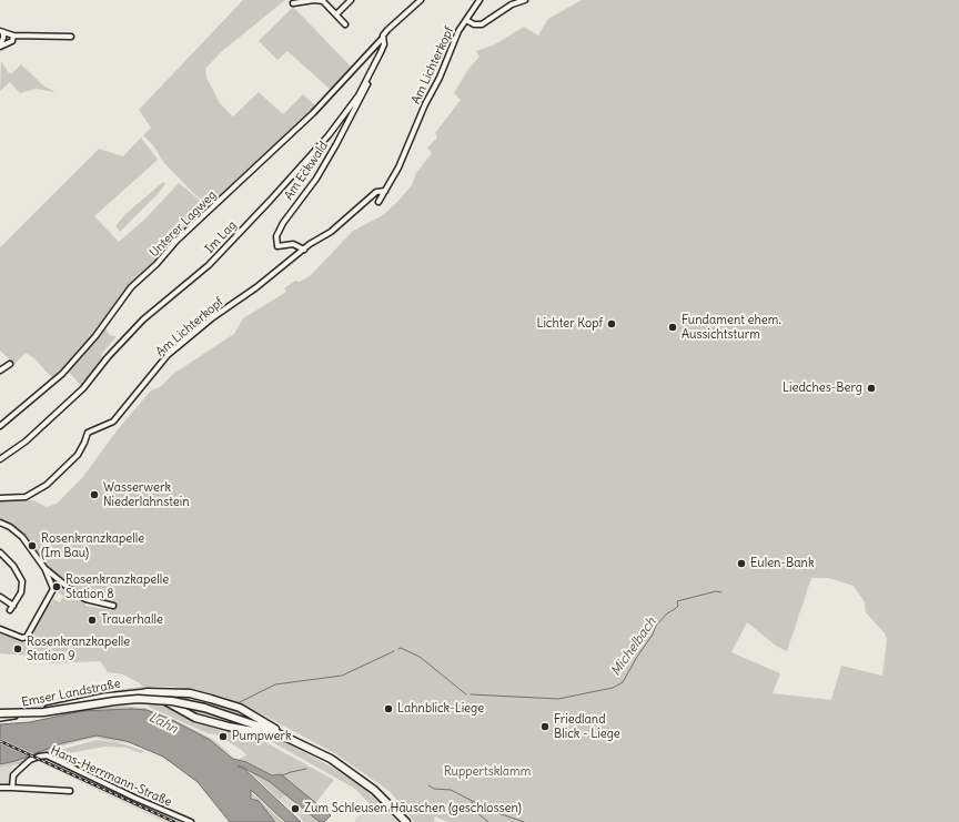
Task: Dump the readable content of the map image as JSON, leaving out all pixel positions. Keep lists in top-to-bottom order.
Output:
{
  "streets": {
    "street": [
      "Am Lichterkopf",
      "Am Eckwald",
      "Unterer Lagweg",
      "Im Lag",
      "Emser Landstraße",
      "Hans-Herrmann-Straße"
    ]
  },
  "crossings": [
    ["Am Lichterkopf", "Am Eckwald"],
    ["Am Eckwald", "Im Lag"],
    ["Unterer Lagweg", "Im Lag"]
  ],
  "water": ["Michelbach", "Lahn"],
  "parks": ["Ruppertsklamm"],
  "places": [
    "Lichter Kopf",
    "Fundament ehem. Aussichtsturm",
    "Liedches-Berg",
    "Wasserwerk Niederlahnstein",
    "Rosenkranzkapelle (Im Bau)",
    "Eulen-Bank",
    "Rosenkranzkapelle Station 8",
    "Trauerhalle",
    "Rosenkranzkapelle Station 9",
    "Lahnblick-Liege",
    "Friedland Blick - Liege",
    "Pumpwerk",
    "Zum Schleusen Häuschen (geschlossen)"
  ]
}
